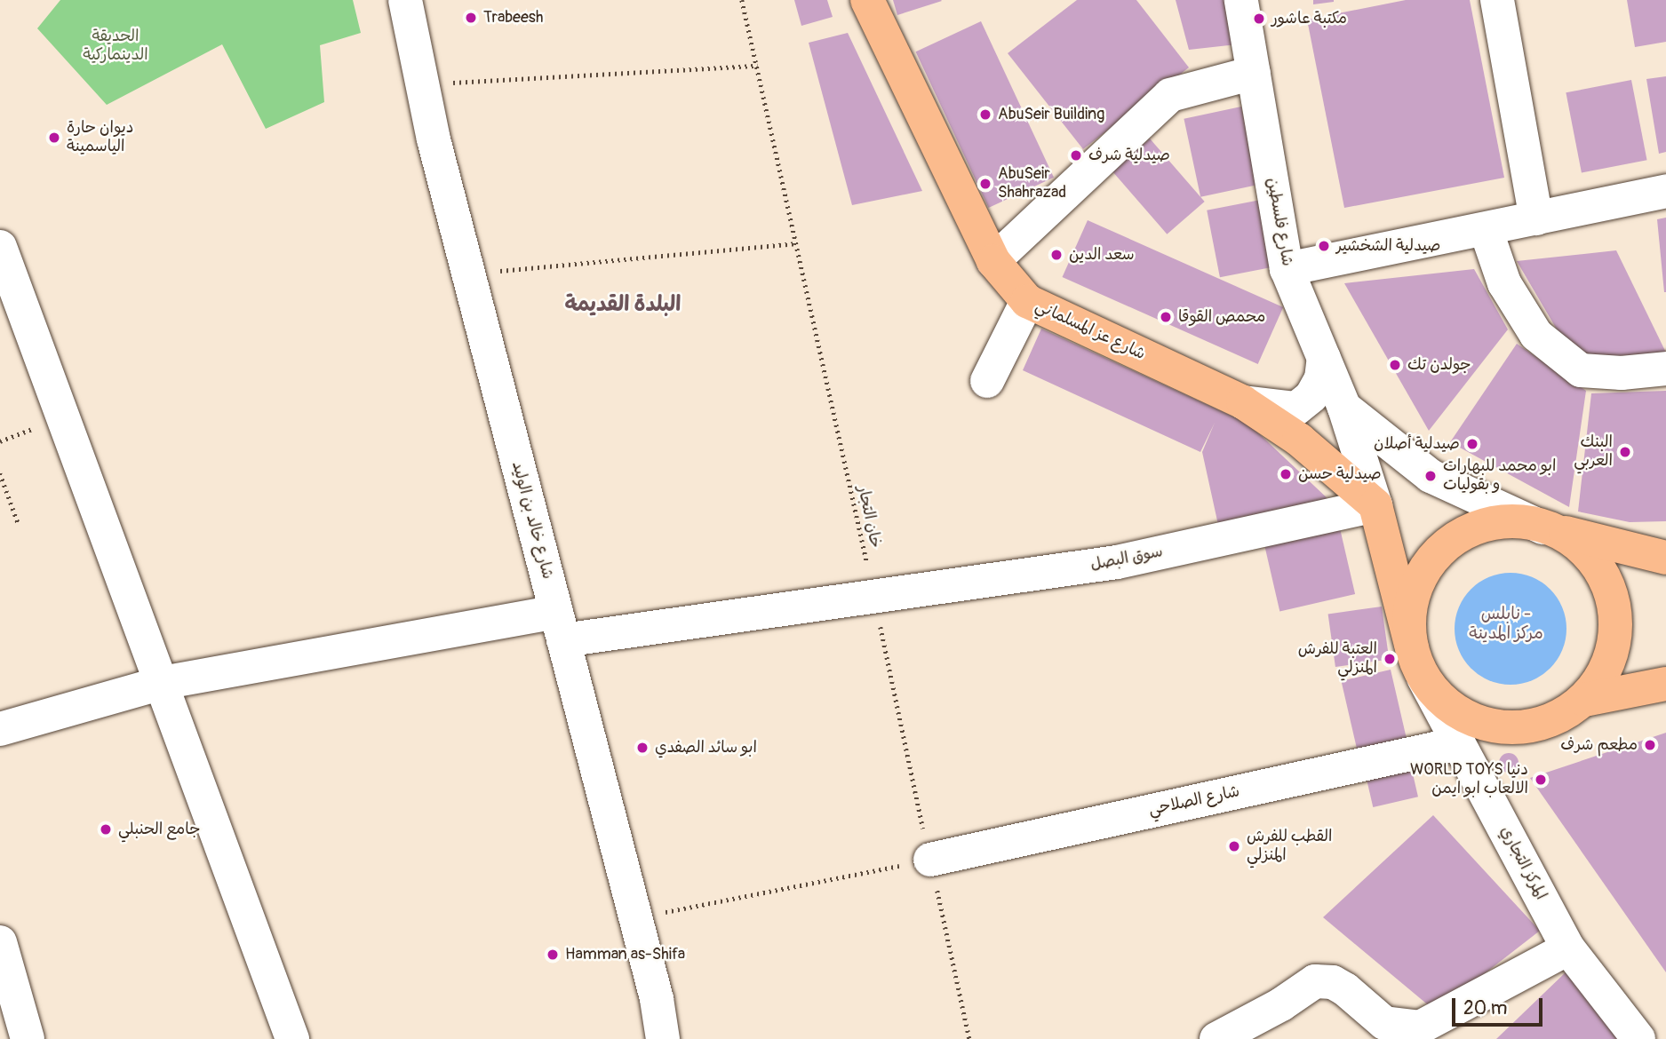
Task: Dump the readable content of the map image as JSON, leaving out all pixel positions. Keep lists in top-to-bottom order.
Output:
{
  "streets": {
    "main road": ["شارع عز المسلماني"],
    "street": [
      "شارع فلسطين",
      "شارع خالد بن الوليد",
      "سوق البصل",
      "شارع الصلاحي",
      "المركز التجاري"
    ],
    "path": ["خان التجار"]
  },
  "crossings": [
    ["شارع فلسطين", "شارع عز المسلماني"],
    ["شارع فلسطين", "سوق البصل"],
    ["شارع عز المسلماني", "سوق البصل"],
    ["خان التجار", "سوق البصل"],
    ["خان التجار", "شارع الصلاحي"],
    ["شارع خالد بن الوليد", "سوق البصل"],
    ["شارع الصلاحي", "المركز التجاري"]
  ],
  "districts": ["البلدة القديمة", "نابلس - مركز المدينة"],
  "parks": ["الحديقة الدينماركية"],
  "places": [
    "Trabeesh",
    "مكتبة عاشور",
    "AbuSeir Building",
    "ديوان حارة الياسمينة",
    "صيدلية شرف",
    "AbuSeir Shahrazad",
    "صيدلية الشخشير",
    "سعد الدين",
    "محمص القوقا",
    "جولدن تك",
    "صيدلية أصلان",
    "البنك العربي",
    "صيدلية حسن",
    "ابو محمد للبهارات و بقوليات",
    "العتبة للفرش المنزلي",
    "مطعم شرف",
    "ابو سائد الصفدي",
    "WORLD TOYS دنيا الالعاب ابو ايمن",
    "جامع الحنبلي",
    "القطب للفرش المنزلي",
    "Hamman as-Shifa"
  ],
  "scale_bar": "20 m"
}
